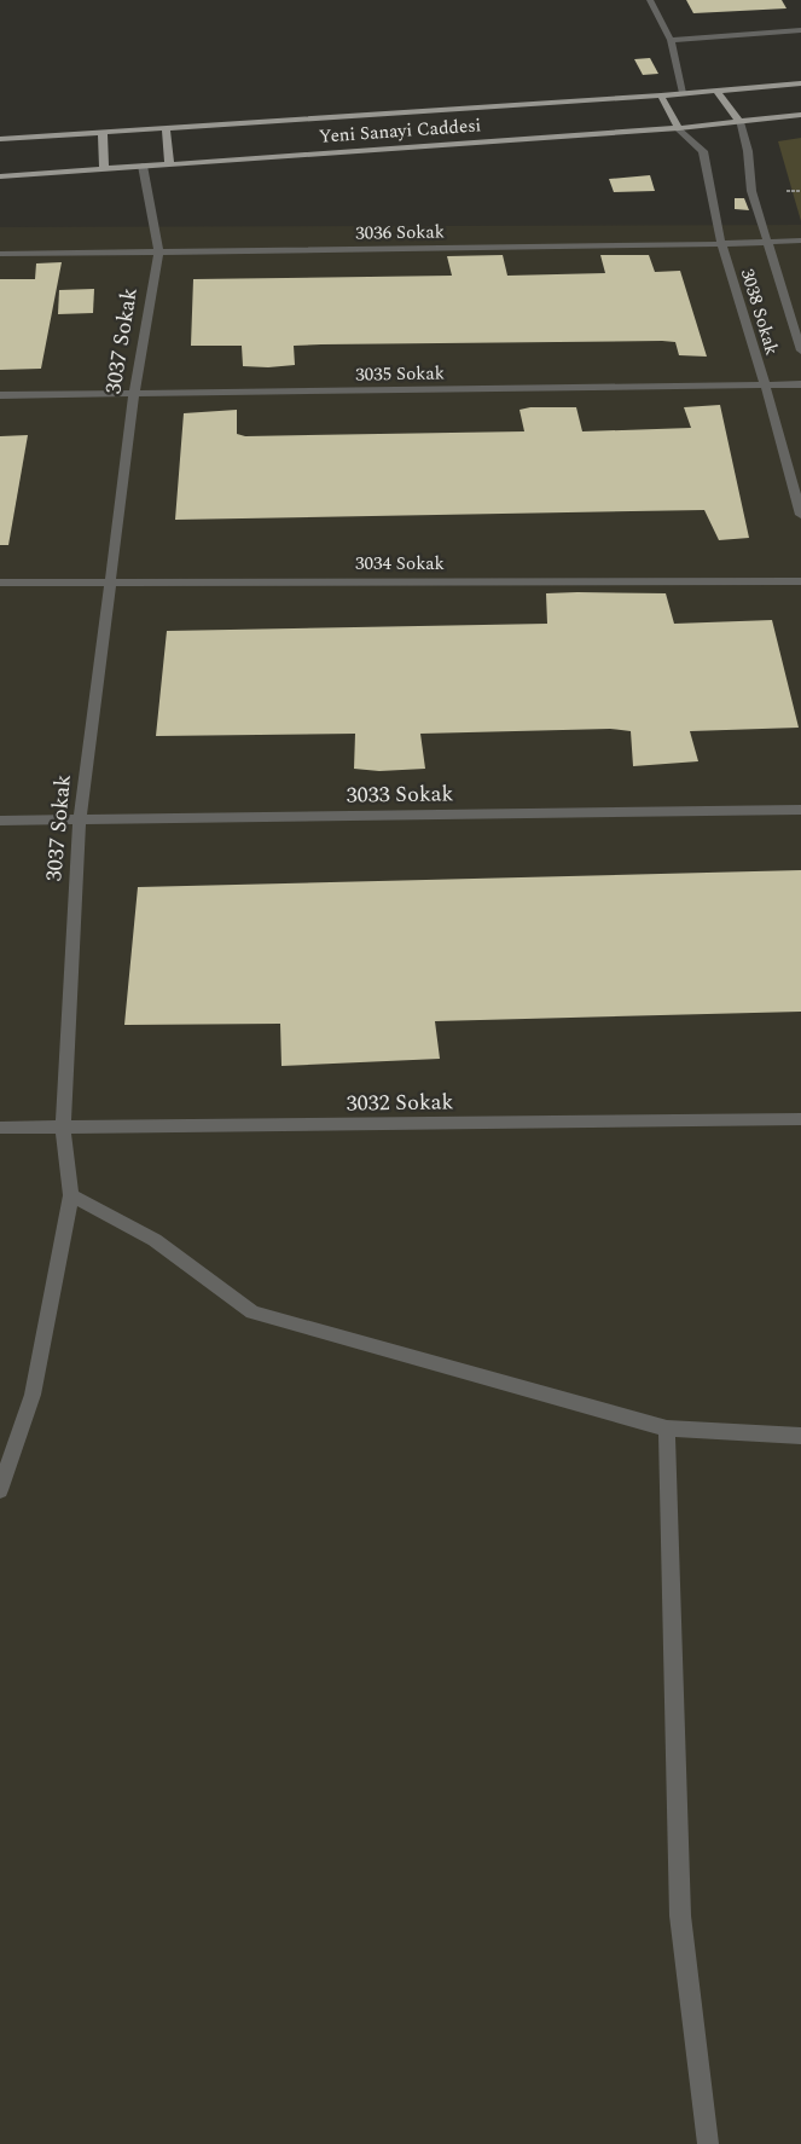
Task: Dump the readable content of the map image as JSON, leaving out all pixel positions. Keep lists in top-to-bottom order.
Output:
{
  "streets": {
    "main road": ["Yeni Sanayi Caddesi"],
    "lane": [
      "3036 Sokak",
      "3038 Sokak",
      "3037 Sokak",
      "3035 Sokak",
      "3034 Sokak",
      "3033 Sokak",
      "3032 Sokak"
    ]
  },
  "crossings": [
    ["Yeni Sanayi Caddesi", "3038 Sokak"],
    ["Yeni Sanayi Caddesi", "3037 Sokak"],
    ["3036 Sokak", "3038 Sokak"],
    ["3036 Sokak", "3037 Sokak"],
    ["3038 Sokak", "3035 Sokak"],
    ["3037 Sokak", "3035 Sokak"],
    ["3037 Sokak", "3034 Sokak"],
    ["3037 Sokak", "3033 Sokak"],
    ["3037 Sokak", "3032 Sokak"]
  ]
}
